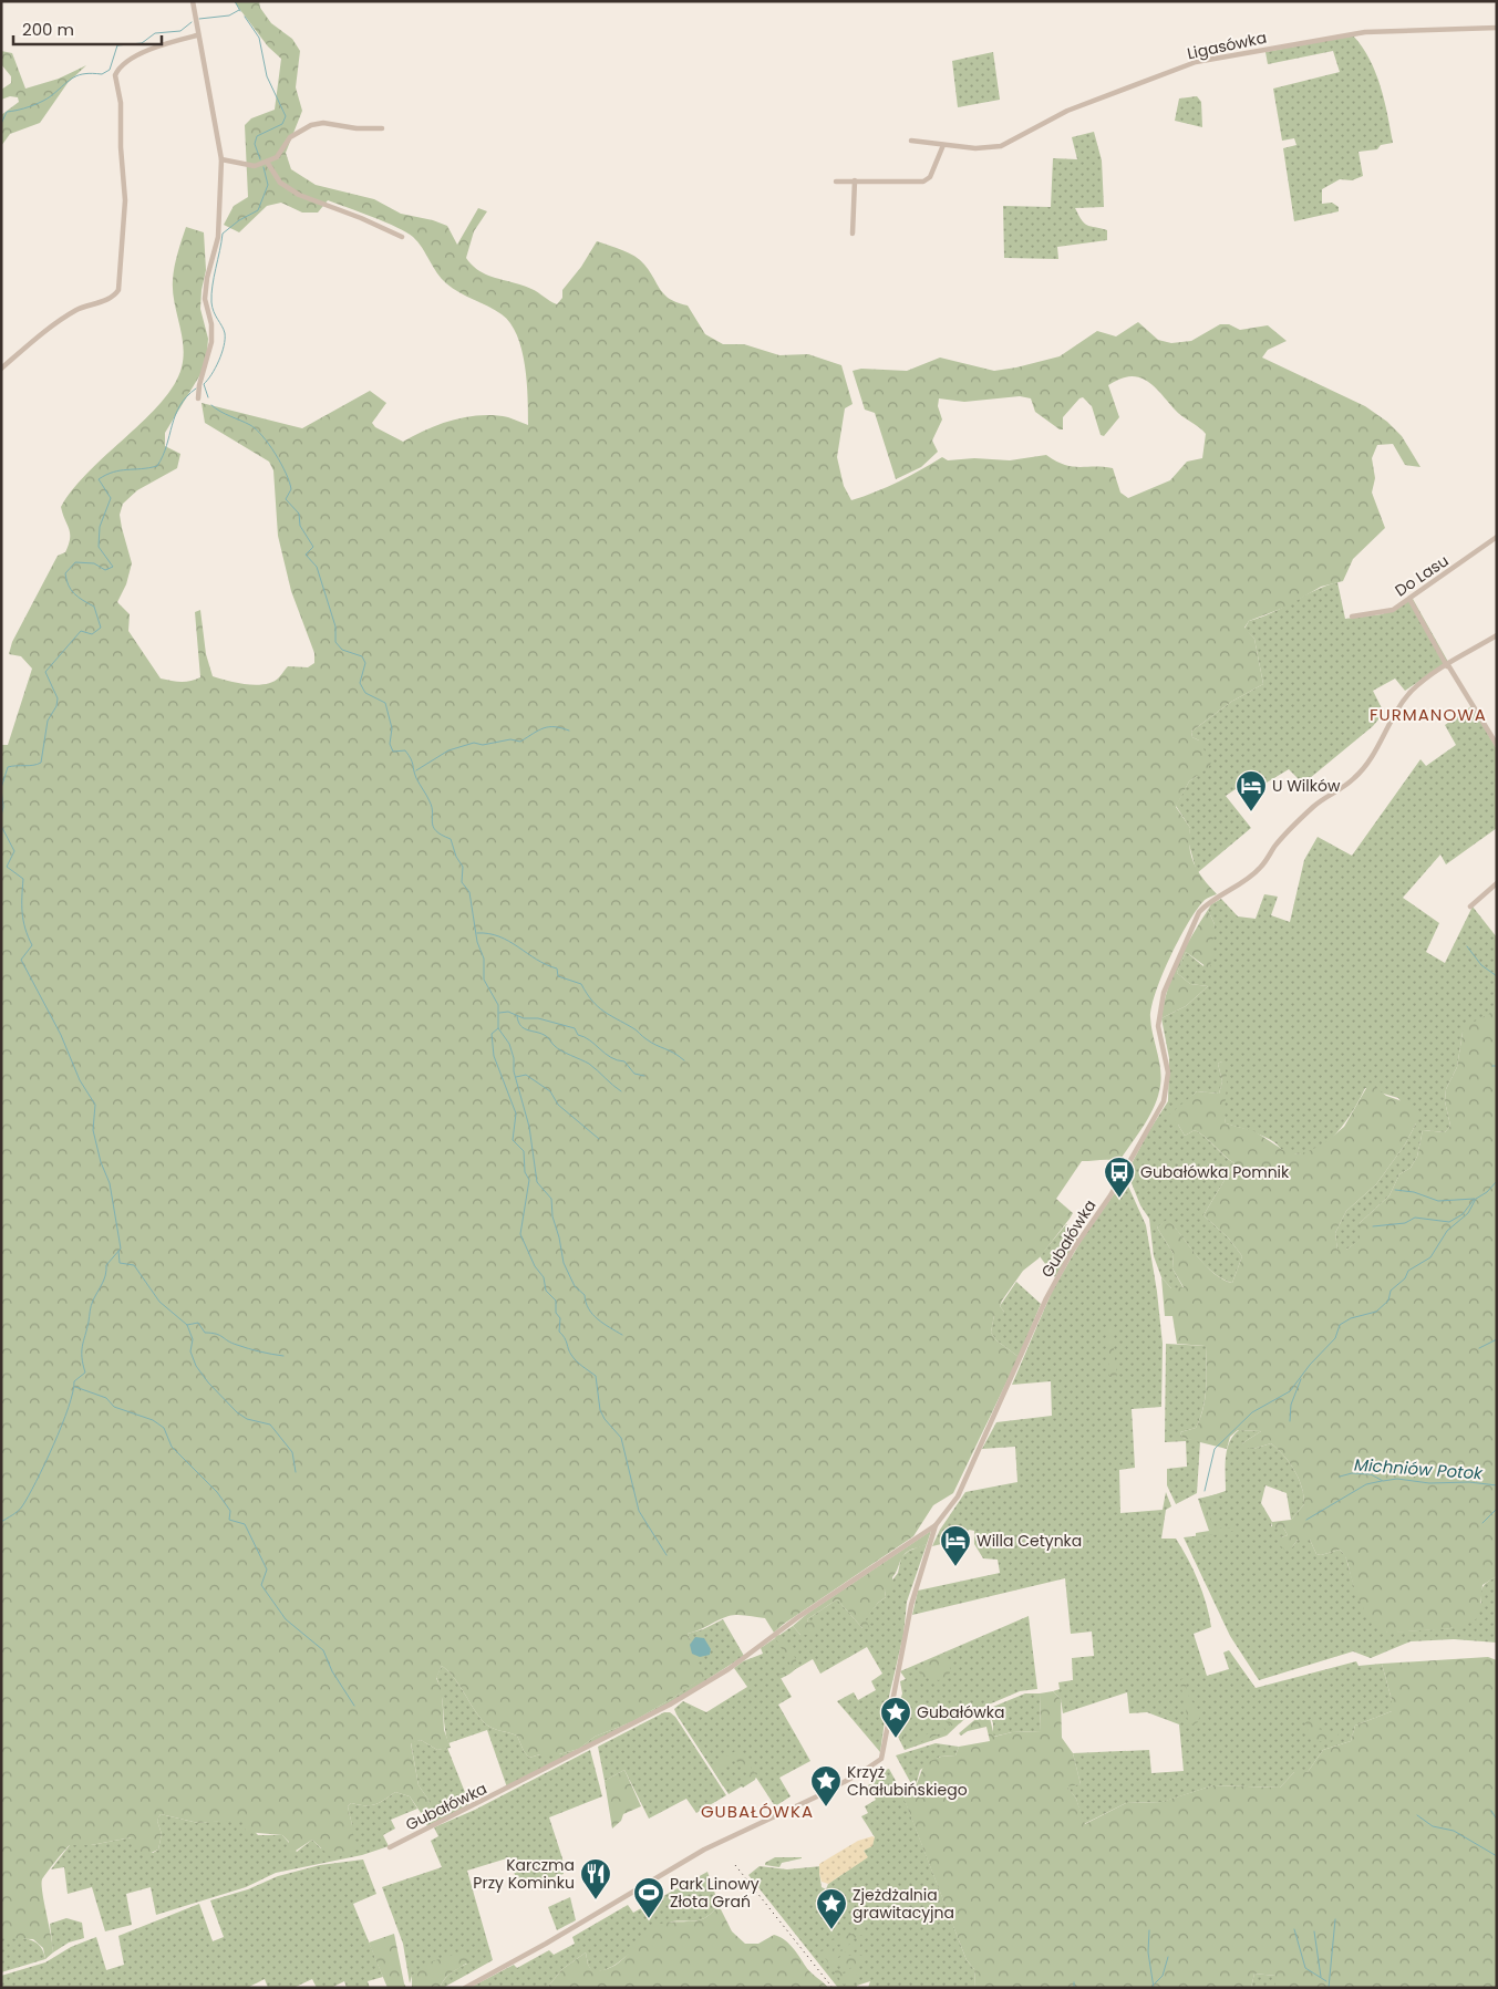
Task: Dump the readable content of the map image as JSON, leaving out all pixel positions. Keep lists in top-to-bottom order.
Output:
{
  "streets": {
    "street": ["Ligasówka", "Do Lasu", "Gubałówka"]
  },
  "districts": ["FURMANOWA", "GUBAŁÓWKA"],
  "water": ["Michniów Potok"],
  "places": {
    "hotel": ["U Wilków", "Willa Cetynka"],
    "bus stop": ["Gubałówka Pomnik"],
    "place": ["Gubałówka", "Krzyż Chałubińskiego", "Zjeżdżalnia grawitacyjna"],
    "restaurant": ["Karczma Przy Kominku"],
    "sports": ["Park Linowy Złota Grań"]
  },
  "scale_bar": "200 m"
}
